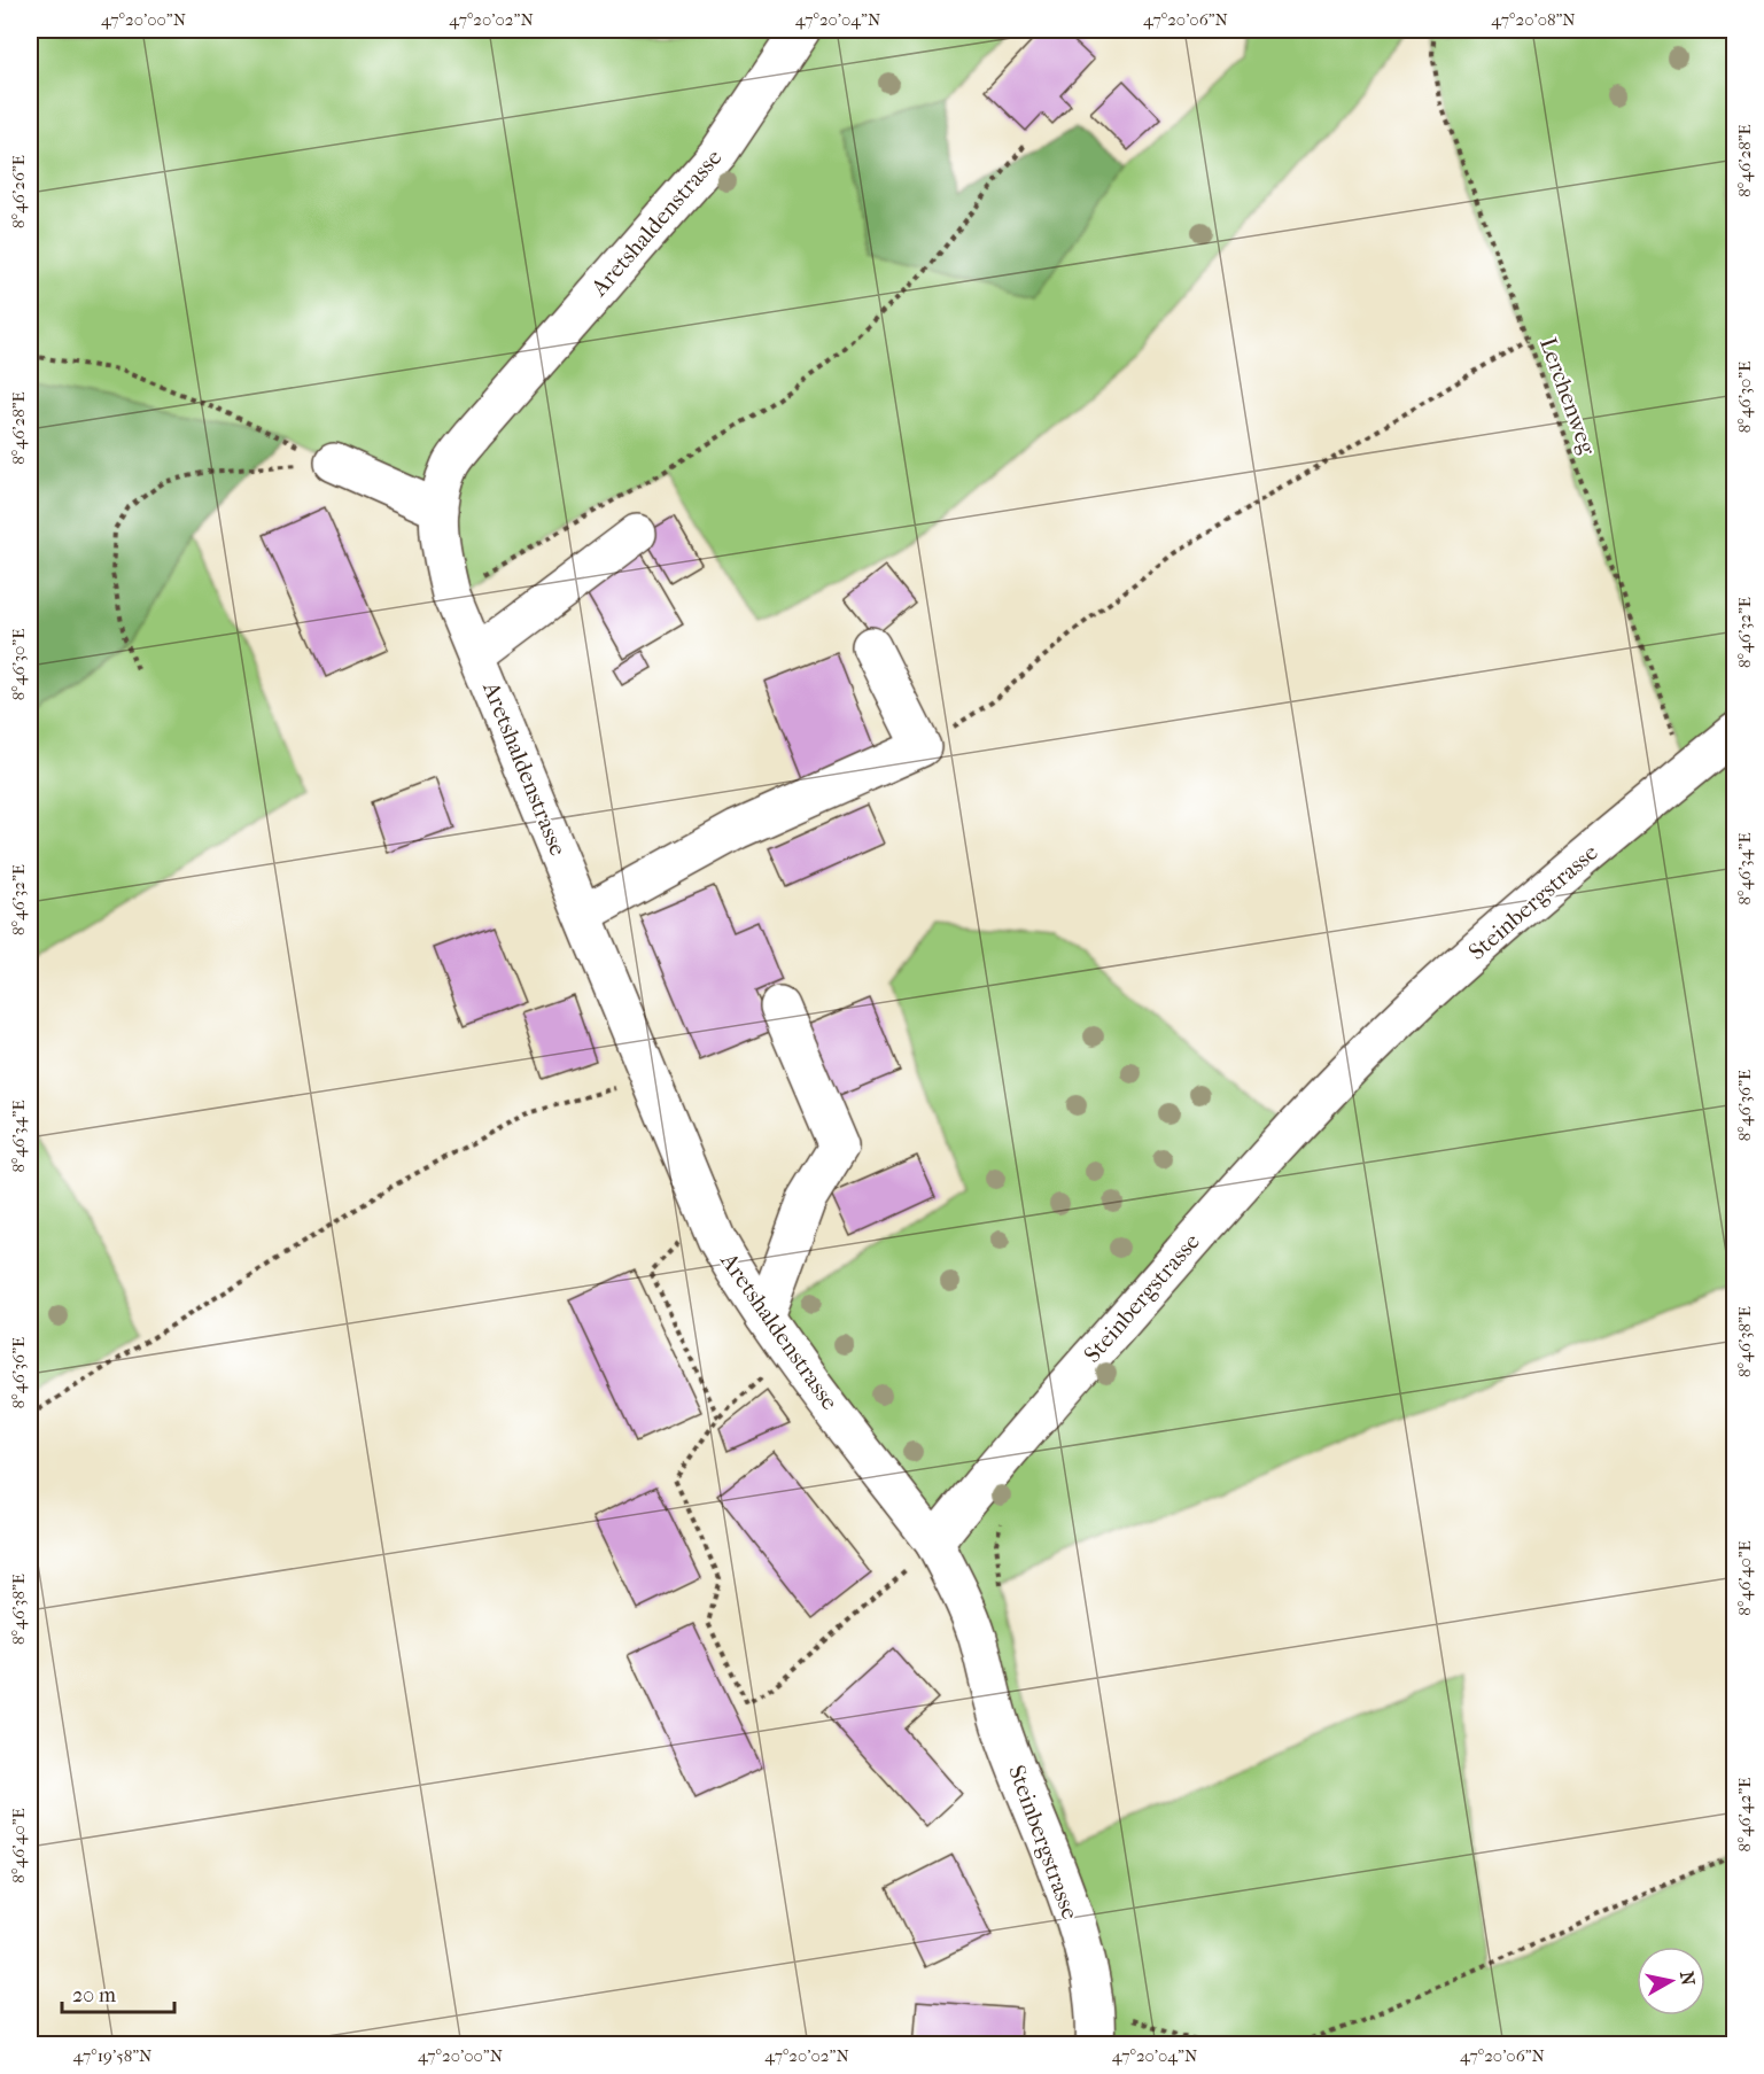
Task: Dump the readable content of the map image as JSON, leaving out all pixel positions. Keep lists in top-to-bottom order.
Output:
{
  "streets": {
    "street": ["Aretshaldenstrasse", "Steinbergstrasse"],
    "path": ["Lerchenweg"]
  },
  "crossings": [
    ["Aretshaldenstrasse", "Steinbergstrasse"],
    ["Lerchenweg", "Steinbergstrasse"]
  ],
  "scale_bar": "20 m",
  "north": "right",
  "coordinates": [
    "47°20'00\"N",
    "47°20'02\"N",
    "47°20'04\"N",
    "47°20'06\"N",
    "47°20'08\"N",
    "8°46'28\"E",
    "8°46'26\"E",
    "8°46'30\"E",
    "8°46'32\"E",
    "8°46'34\"E",
    "8°46'36\"E",
    "8°46'38\"E",
    "8°46'40\"E",
    "8°46'42\"E",
    "47°19'58\"N"
  ]
}
